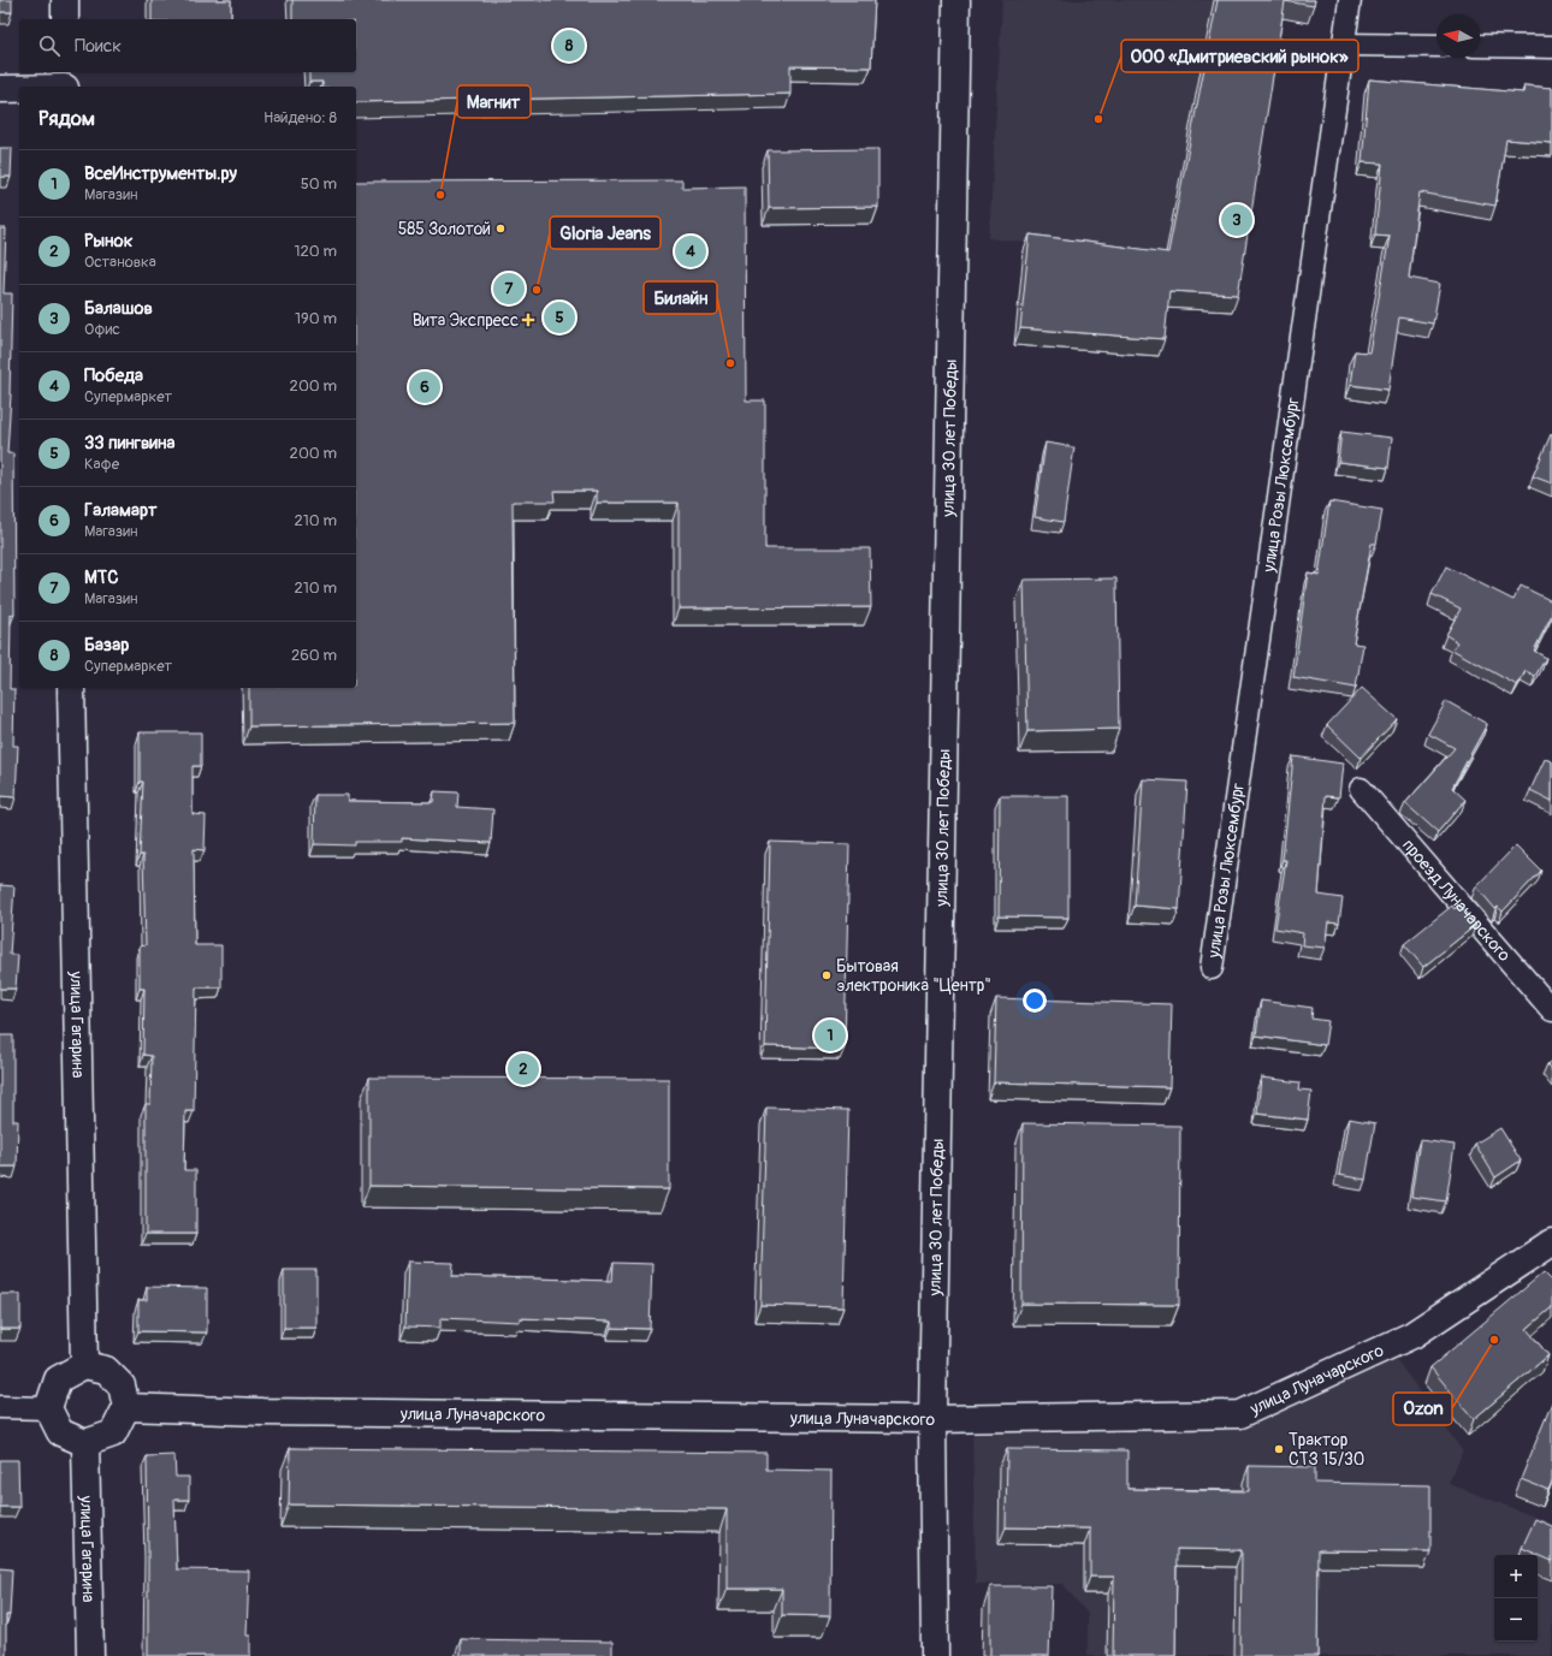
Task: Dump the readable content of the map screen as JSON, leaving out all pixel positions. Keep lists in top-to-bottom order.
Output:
{
  "streets": {
    "street": [
      "улица 30 лет Победы",
      "улица Розы Люксембург",
      "проезд Луначарского",
      "улица Гагарина",
      "улица Луначарского"
    ]
  },
  "crossings": [
    ["улица 30 лет Победы", "улица Луначарского"],
    ["улица Гагарина", "улица Луначарского"]
  ],
  "places": {
    "other": [
      "ООО «Дмитриевский рынок»",
      "Магнит",
      "585 Золотой",
      "Gloria Jeans",
      "Билайн",
      "Бытовая электроника \"Центр\"",
      "Ozon",
      "Трактор СТЗ 15/30"
    ],
    "health": ["Вита Экспресс"]
  },
  "north": "left",
  "page": {
    "search": "Поиск",
    "pins": [
      "8",
      "3",
      "4",
      "7",
      "5",
      "6",
      "1",
      "2"
    ],
    "heading": ["Рядом", "Найдено: 8"],
    "list": [
      {
        "mark": "1",
        "name": "ВсеИнструменты.ру",
        "note": "Магазин",
        "value": "50 m"
      },
      {
        "mark": "2",
        "name": "Рынок",
        "note": "Остановка",
        "value": "120 m"
      },
      {
        "mark": "3",
        "name": "Балашов",
        "note": "Офис",
        "value": "190 m"
      },
      {
        "mark": "4",
        "name": "Победа",
        "note": "Супермаркет",
        "value": "200 m"
      },
      {
        "mark": "5",
        "name": "33 пингвина",
        "note": "Кафе",
        "value": "200 m"
      },
      {
        "mark": "6",
        "name": "Галамарт",
        "note": "Магазин",
        "value": "210 m"
      },
      {
        "mark": "7",
        "name": "МТС",
        "note": "Магазин",
        "value": "210 m"
      },
      {
        "mark": "8",
        "name": "Базар",
        "note": "Супермаркет",
        "value": "260 m"
      }
    ],
    "map_buttons": ["+", "−"]
  }
}
